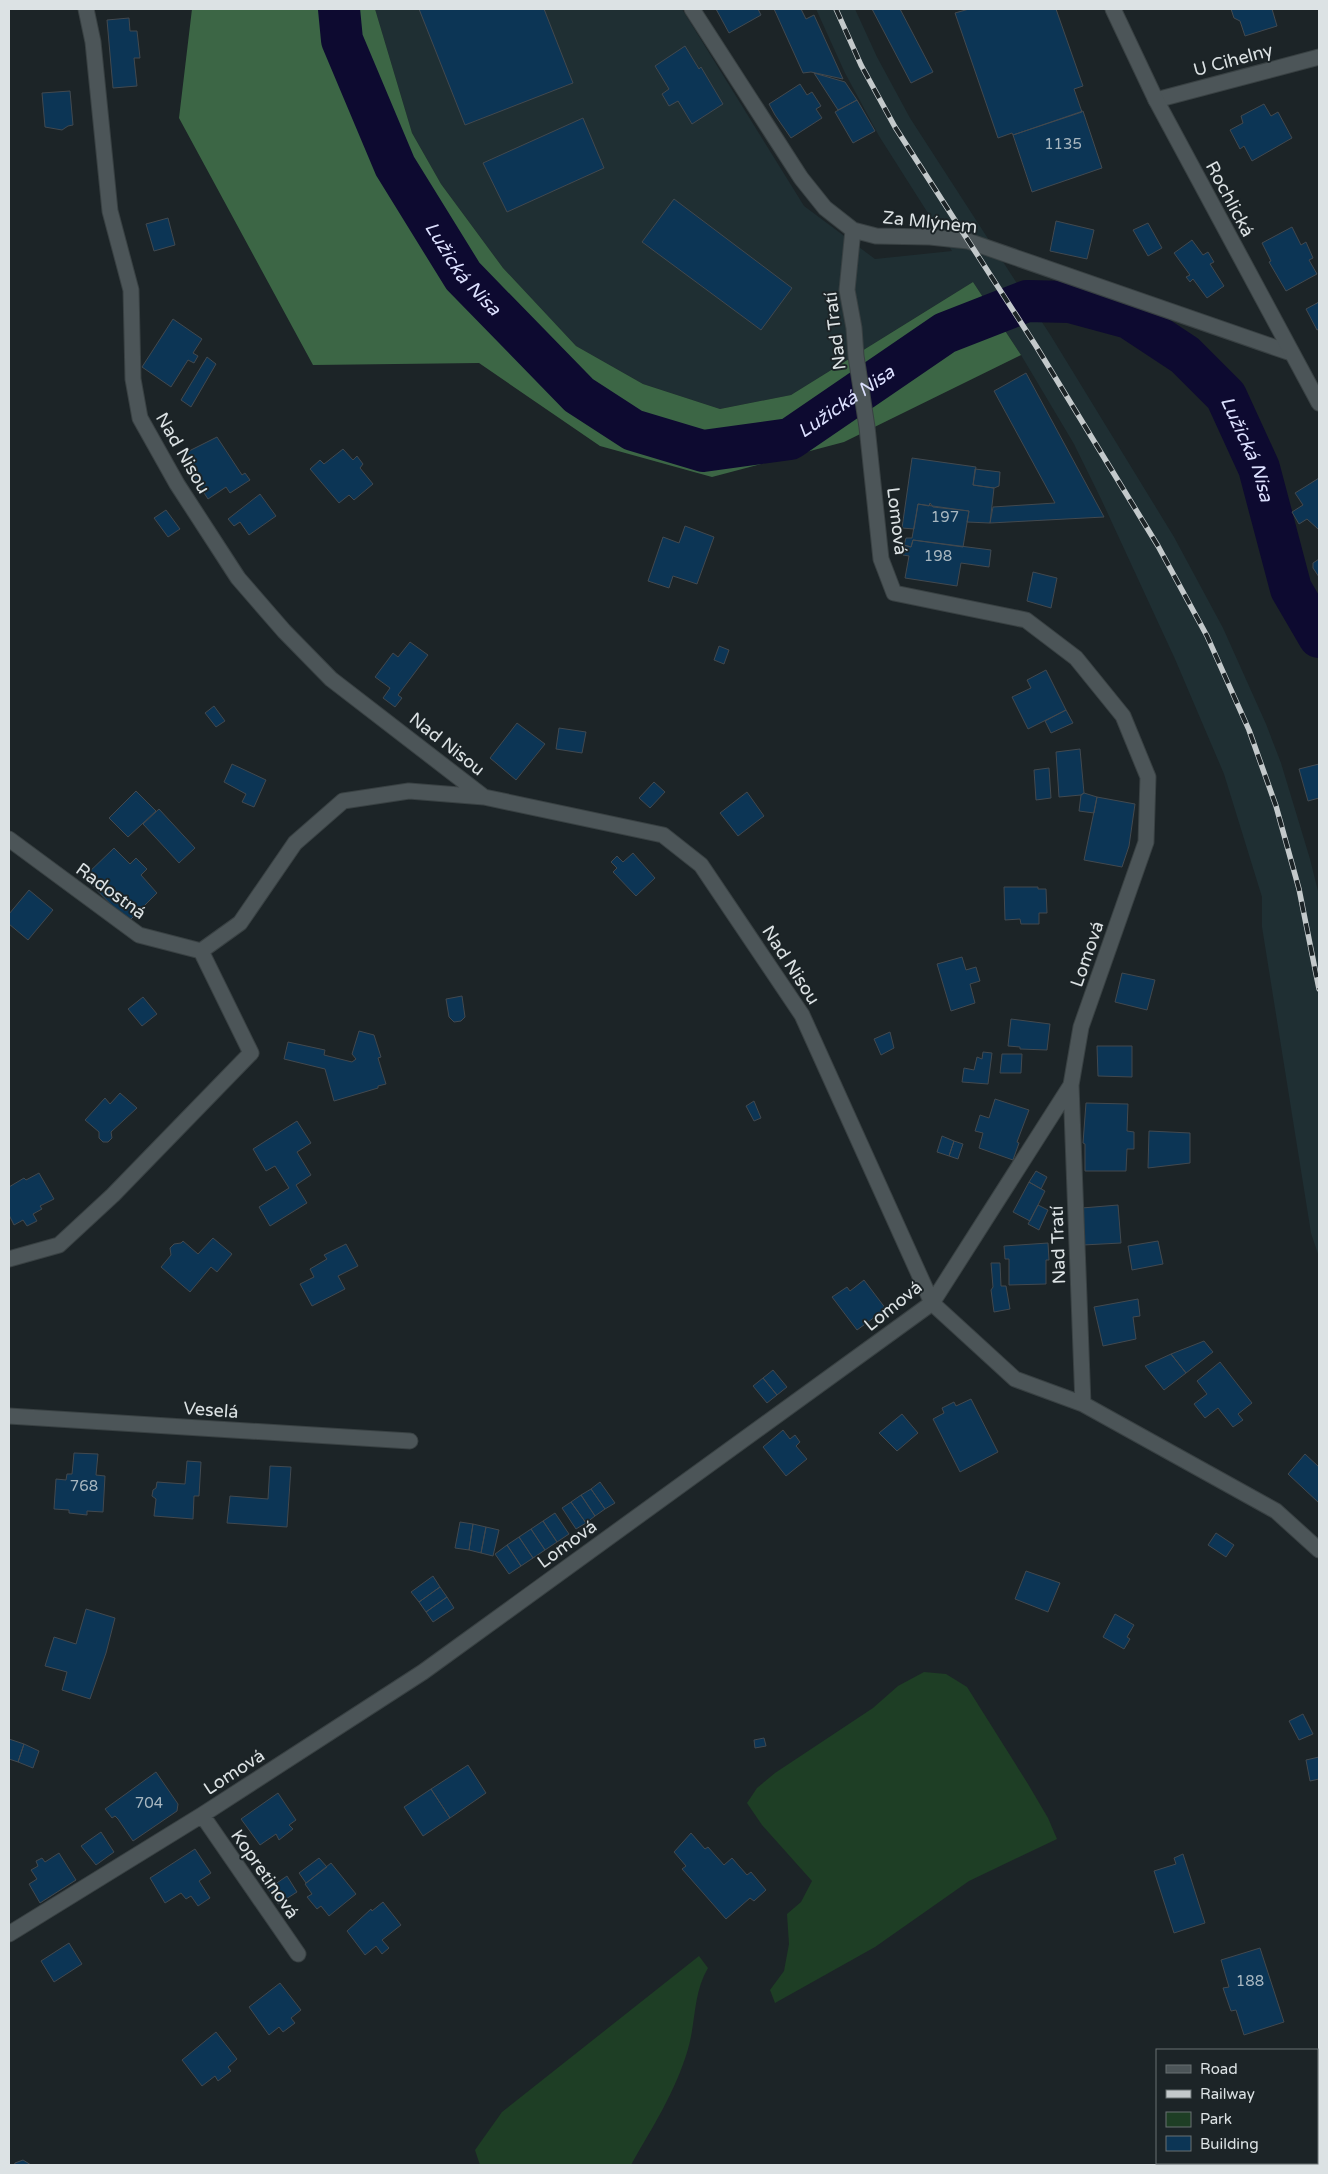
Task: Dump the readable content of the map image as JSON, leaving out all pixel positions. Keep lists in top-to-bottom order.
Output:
{
  "streets": {
    "street": [
      "U Cihelny",
      "Rochlická",
      "Za Mlýnem",
      "Nad Tratí",
      "Nad Nisou",
      "Lomová",
      "Radostná",
      "Veselá",
      "Kopretinová"
    ]
  },
  "crossings": [
    ["U Cihelny", "Rochlická"],
    ["Rochlická", "Za Mlýnem"],
    ["Za Mlýnem", "Nad Tratí"],
    ["Nad Tratí", "Lomová"],
    ["Nad Nisou", "Lomová"],
    ["Nad Nisou", "Radostná"],
    ["Lomová", "Kopretinová"]
  ],
  "water": ["Lužická Nisa"],
  "house_numbers": [
    "1135",
    "197",
    "198",
    "768",
    "704",
    "188"
  ],
  "legend": [
    "Road",
    "Railway",
    "Park",
    "Building"
  ]
}
